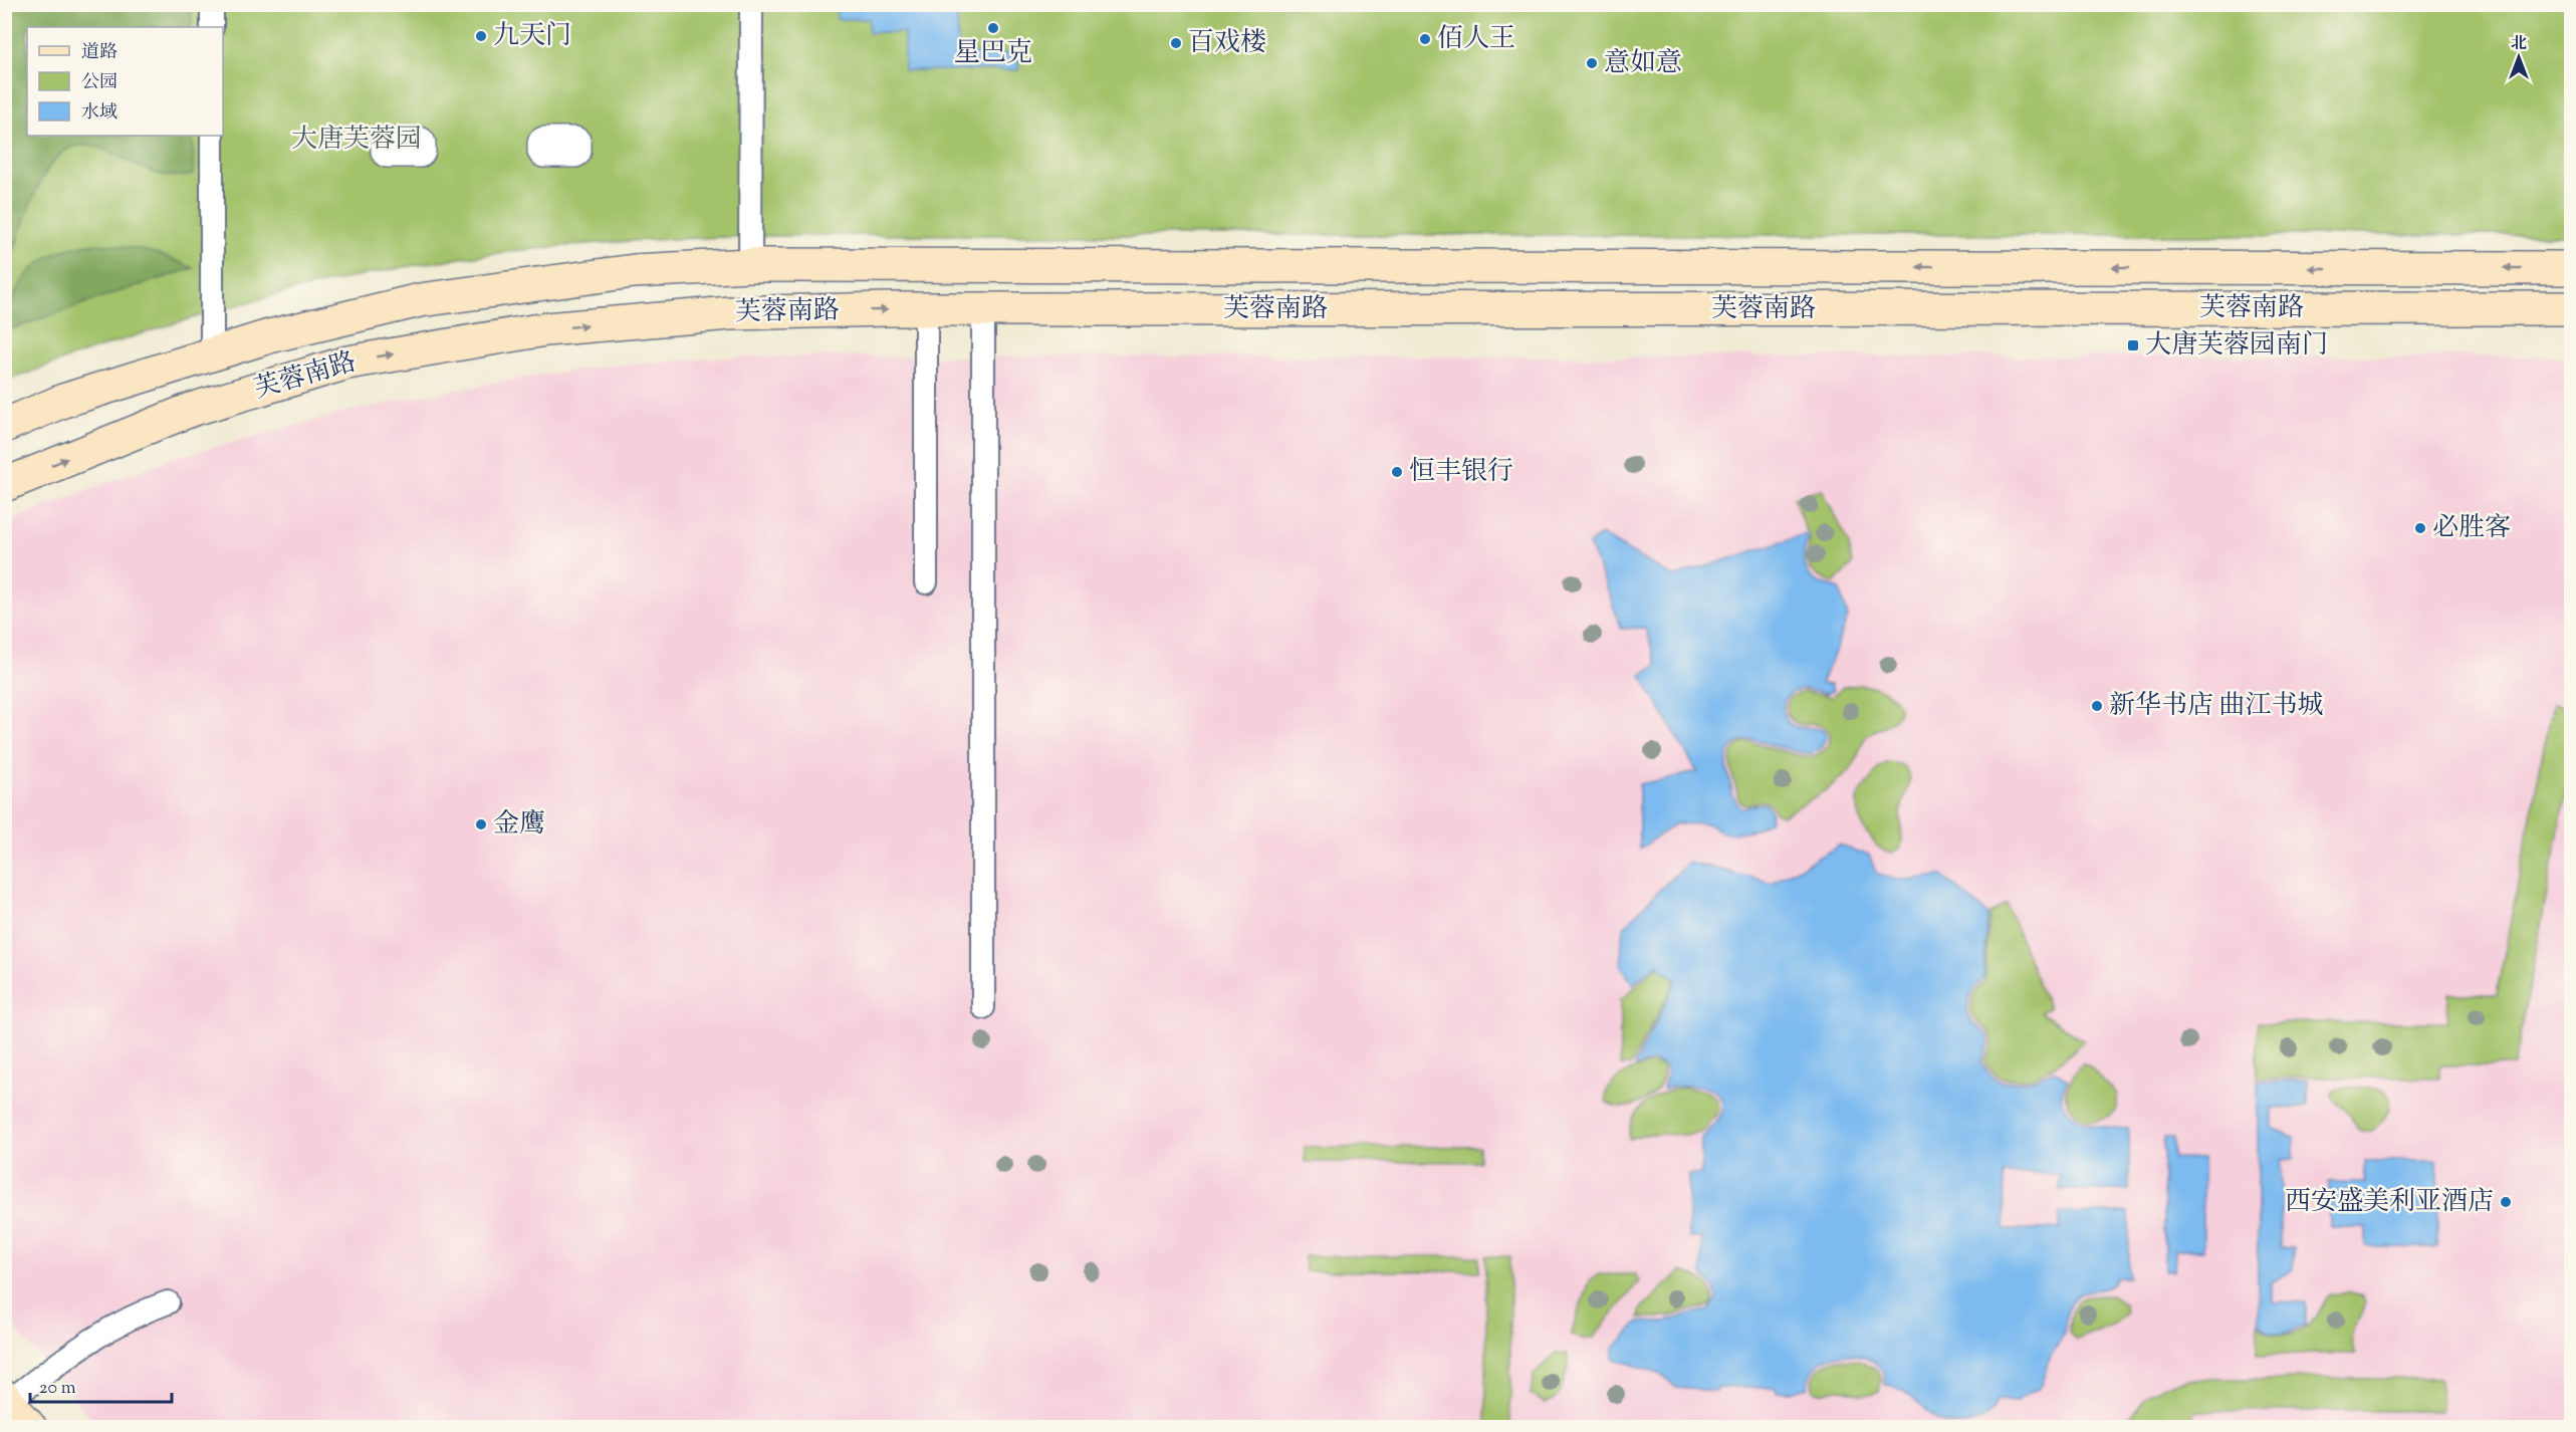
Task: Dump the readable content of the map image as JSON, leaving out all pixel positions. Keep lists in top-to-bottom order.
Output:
{
  "streets": {
    "main road": ["芙蓉南路"]
  },
  "parks": ["大唐芙蓉园"],
  "places": {
    "other": [
      "星巴克",
      "九天门",
      "佰人王",
      "百戏楼",
      "意如意",
      "恒丰银行",
      "必胜客",
      "新华书店 曲江书城",
      "金鹰",
      "西安盛美利亚酒店"
    ],
    "transit": ["大唐芙蓉园南门"]
  },
  "legend": ["道路", "公园", "水域"],
  "scale_bar": "20 m",
  "north": "top"
}
